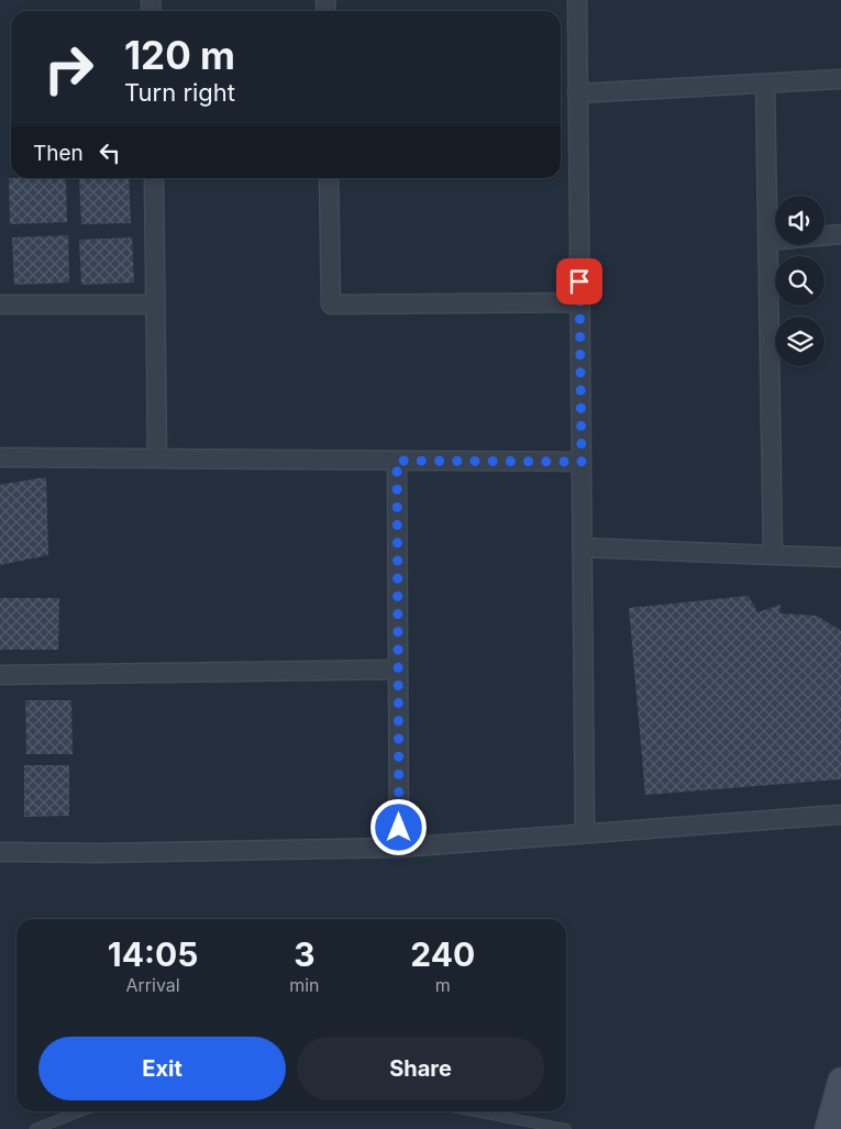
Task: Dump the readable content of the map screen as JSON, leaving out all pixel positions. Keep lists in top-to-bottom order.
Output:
{
  "page": {
    "turn": ["120 m", "Turn right"],
    "then": "Then",
    "eta": [
      "14:05",
      "Arrival",
      "3",
      "min",
      "240",
      "m"
    ],
    "buttons": ["Exit", "Share"]
  }
}
